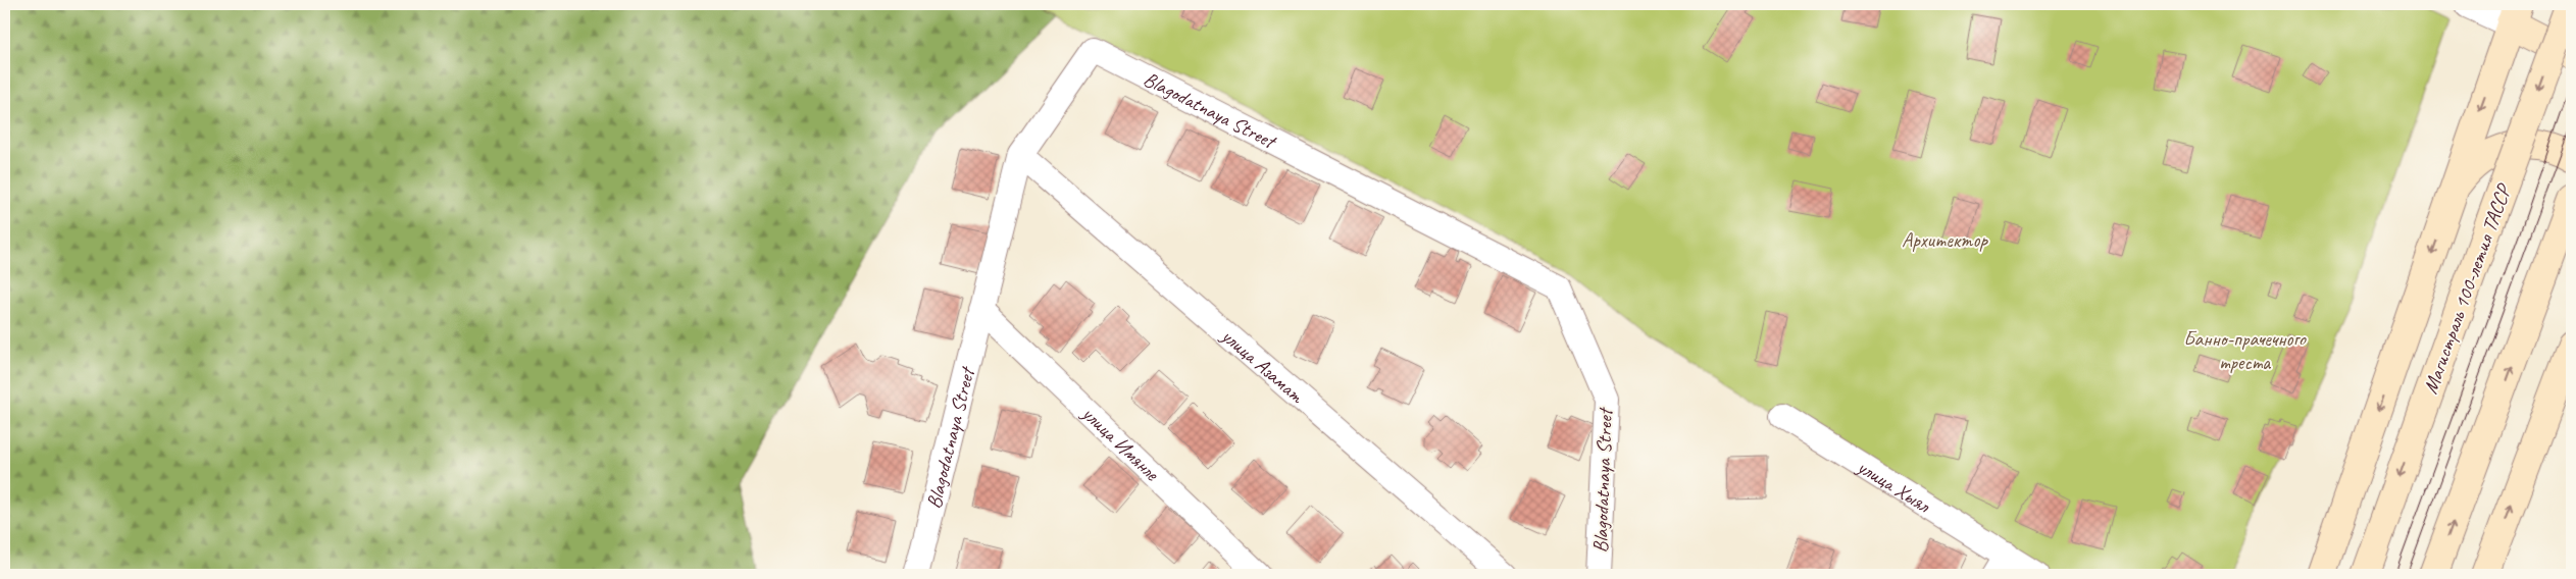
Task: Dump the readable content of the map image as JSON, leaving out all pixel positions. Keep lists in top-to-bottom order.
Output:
{
  "streets": {
    "main road": ["Магистраль 100-летия ТАССР"],
    "street": [
      "Blagodatnaya Street",
      "улица Азамат",
      "улица Имянле",
      "улица Хыял"
    ]
  },
  "crossings": [
    ["Blagodatnaya Street", "улица Азамат"],
    ["Blagodatnaya Street", "улица Имянле"]
  ],
  "parks": ["Архитектор", "Банно-прачечного треста"]
}
